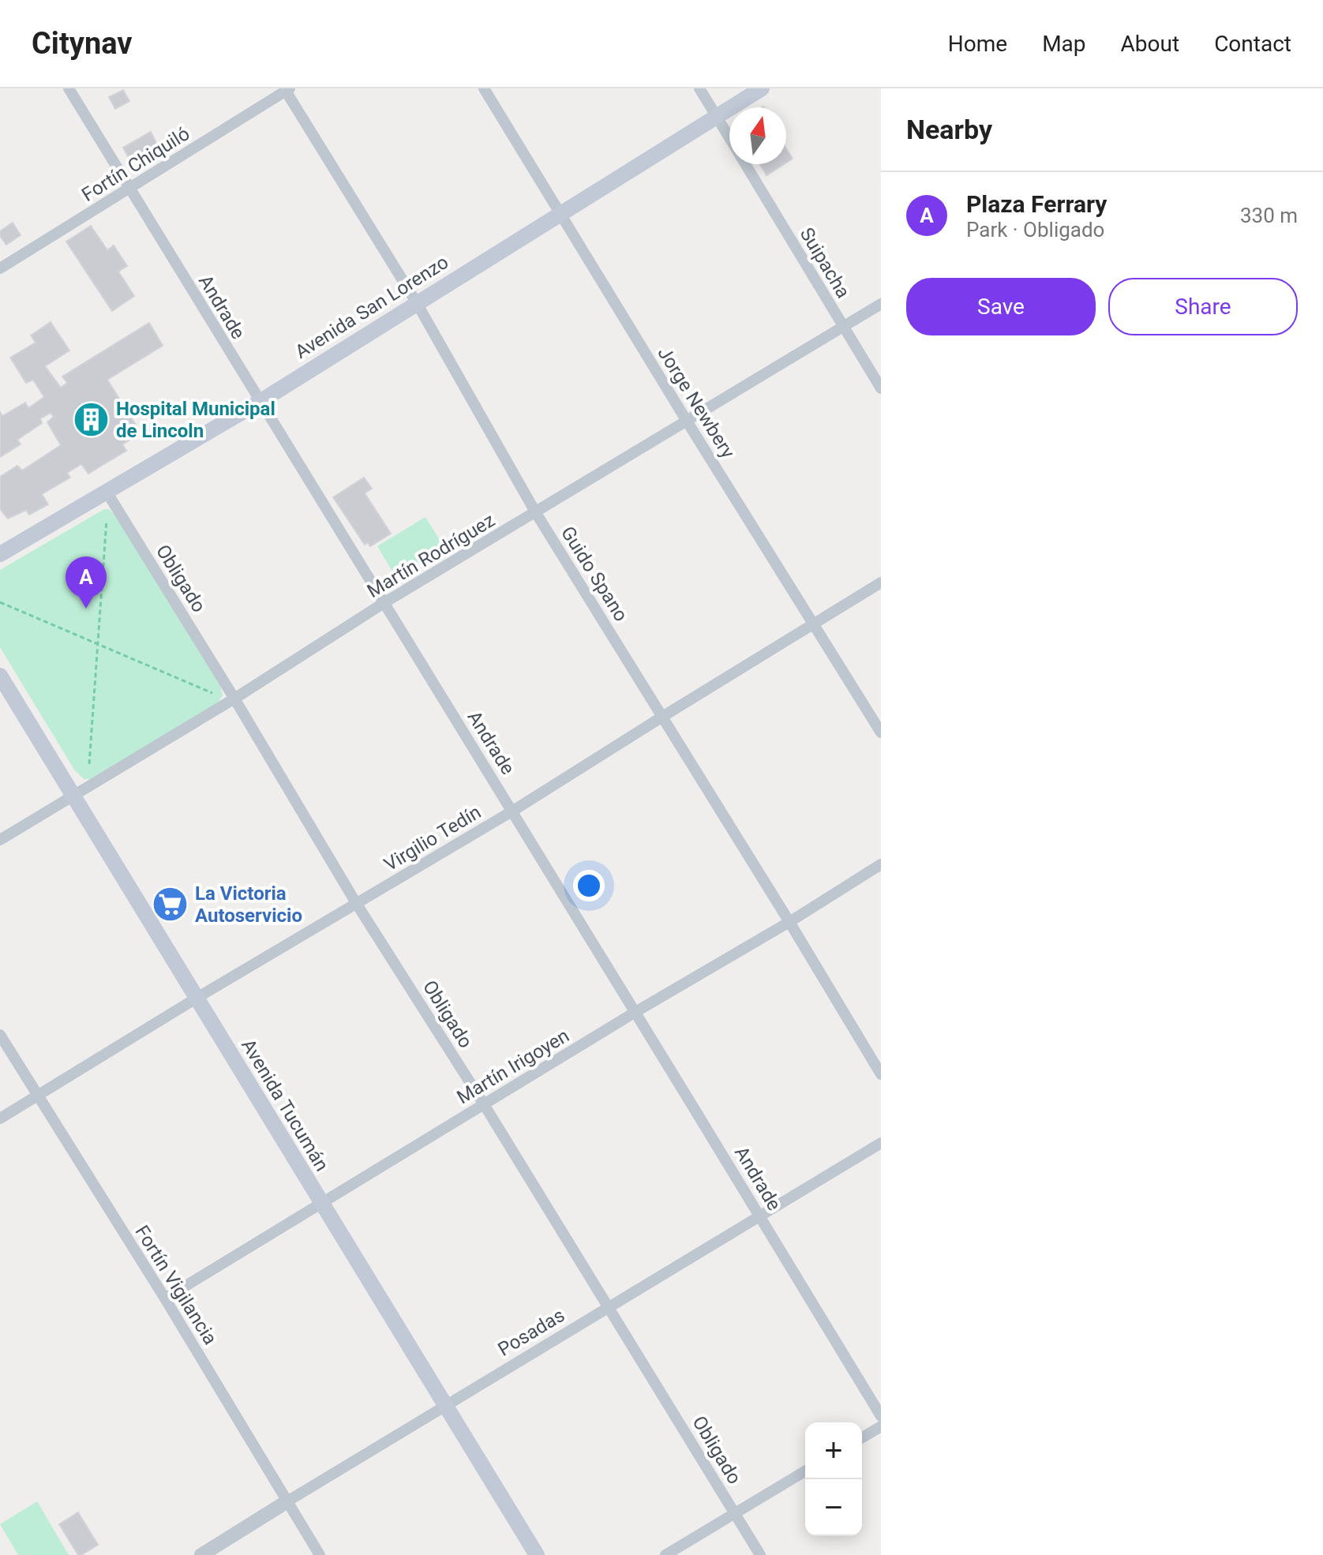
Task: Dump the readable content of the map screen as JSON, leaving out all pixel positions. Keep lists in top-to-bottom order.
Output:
{
  "streets": {
    "main road": ["Avenida San Lorenzo", "Avenida Tucumán"],
    "street": [
      "Fortín Chiquiló",
      "Suipacha",
      "Andrade",
      "Jorge Newbery",
      "Martín Rodríguez",
      "Guido Spano",
      "Obligado",
      "Virgilio Tedín",
      "Martín Irigoyen",
      "Fortín Vigilancia",
      "Posadas"
    ]
  },
  "crossings": [
    ["Fortín Chiquiló", "Andrade"],
    ["Fortín Chiquiló", "Guido Spano"],
    ["Suipacha", "Avenida San Lorenzo"],
    ["Suipacha", "Martín Rodríguez"],
    ["Andrade", "Avenida San Lorenzo"],
    ["Andrade", "Martín Rodríguez"],
    ["Andrade", "Virgilio Tedín"],
    ["Andrade", "Martín Irigoyen"],
    ["Andrade", "Posadas"],
    ["Avenida San Lorenzo", "Jorge Newbery"],
    ["Avenida San Lorenzo", "Guido Spano"],
    ["Avenida San Lorenzo", "Obligado"],
    ["Jorge Newbery", "Martín Rodríguez"],
    ["Jorge Newbery", "Virgilio Tedín"],
    ["Martín Rodríguez", "Guido Spano"],
    ["Martín Rodríguez", "Obligado"],
    ["Martín Rodríguez", "Avenida Tucumán"],
    ["Guido Spano", "Virgilio Tedín"],
    ["Guido Spano", "Martín Irigoyen"],
    ["Obligado", "Virgilio Tedín"],
    ["Obligado", "Martín Irigoyen"],
    ["Obligado", "Posadas"],
    ["Virgilio Tedín", "Avenida Tucumán"],
    ["Virgilio Tedín", "Fortín Vigilancia"],
    ["Martín Irigoyen", "Avenida Tucumán"],
    ["Martín Irigoyen", "Fortín Vigilancia"],
    ["Avenida Tucumán", "Posadas"],
    ["Fortín Vigilancia", "Posadas"]
  ],
  "places": {
    "building": ["Hospital Municipal de Lincoln"],
    "supermarket": ["La Victoria Autoservicio"]
  },
  "north": "top",
  "page": {
    "header": "Citynav",
    "nav": [
      "Home",
      "Map",
      "About",
      "Contact"
    ],
    "heading": "Nearby",
    "list": [
      {
        "mark": "A",
        "name": "Plaza Ferrary",
        "note": "Park · Obligado",
        "value": "330 m"
      }
    ],
    "buttons": ["Save", "Share"],
    "pins": "A",
    "map_buttons": ["+", "−"]
  }
}
